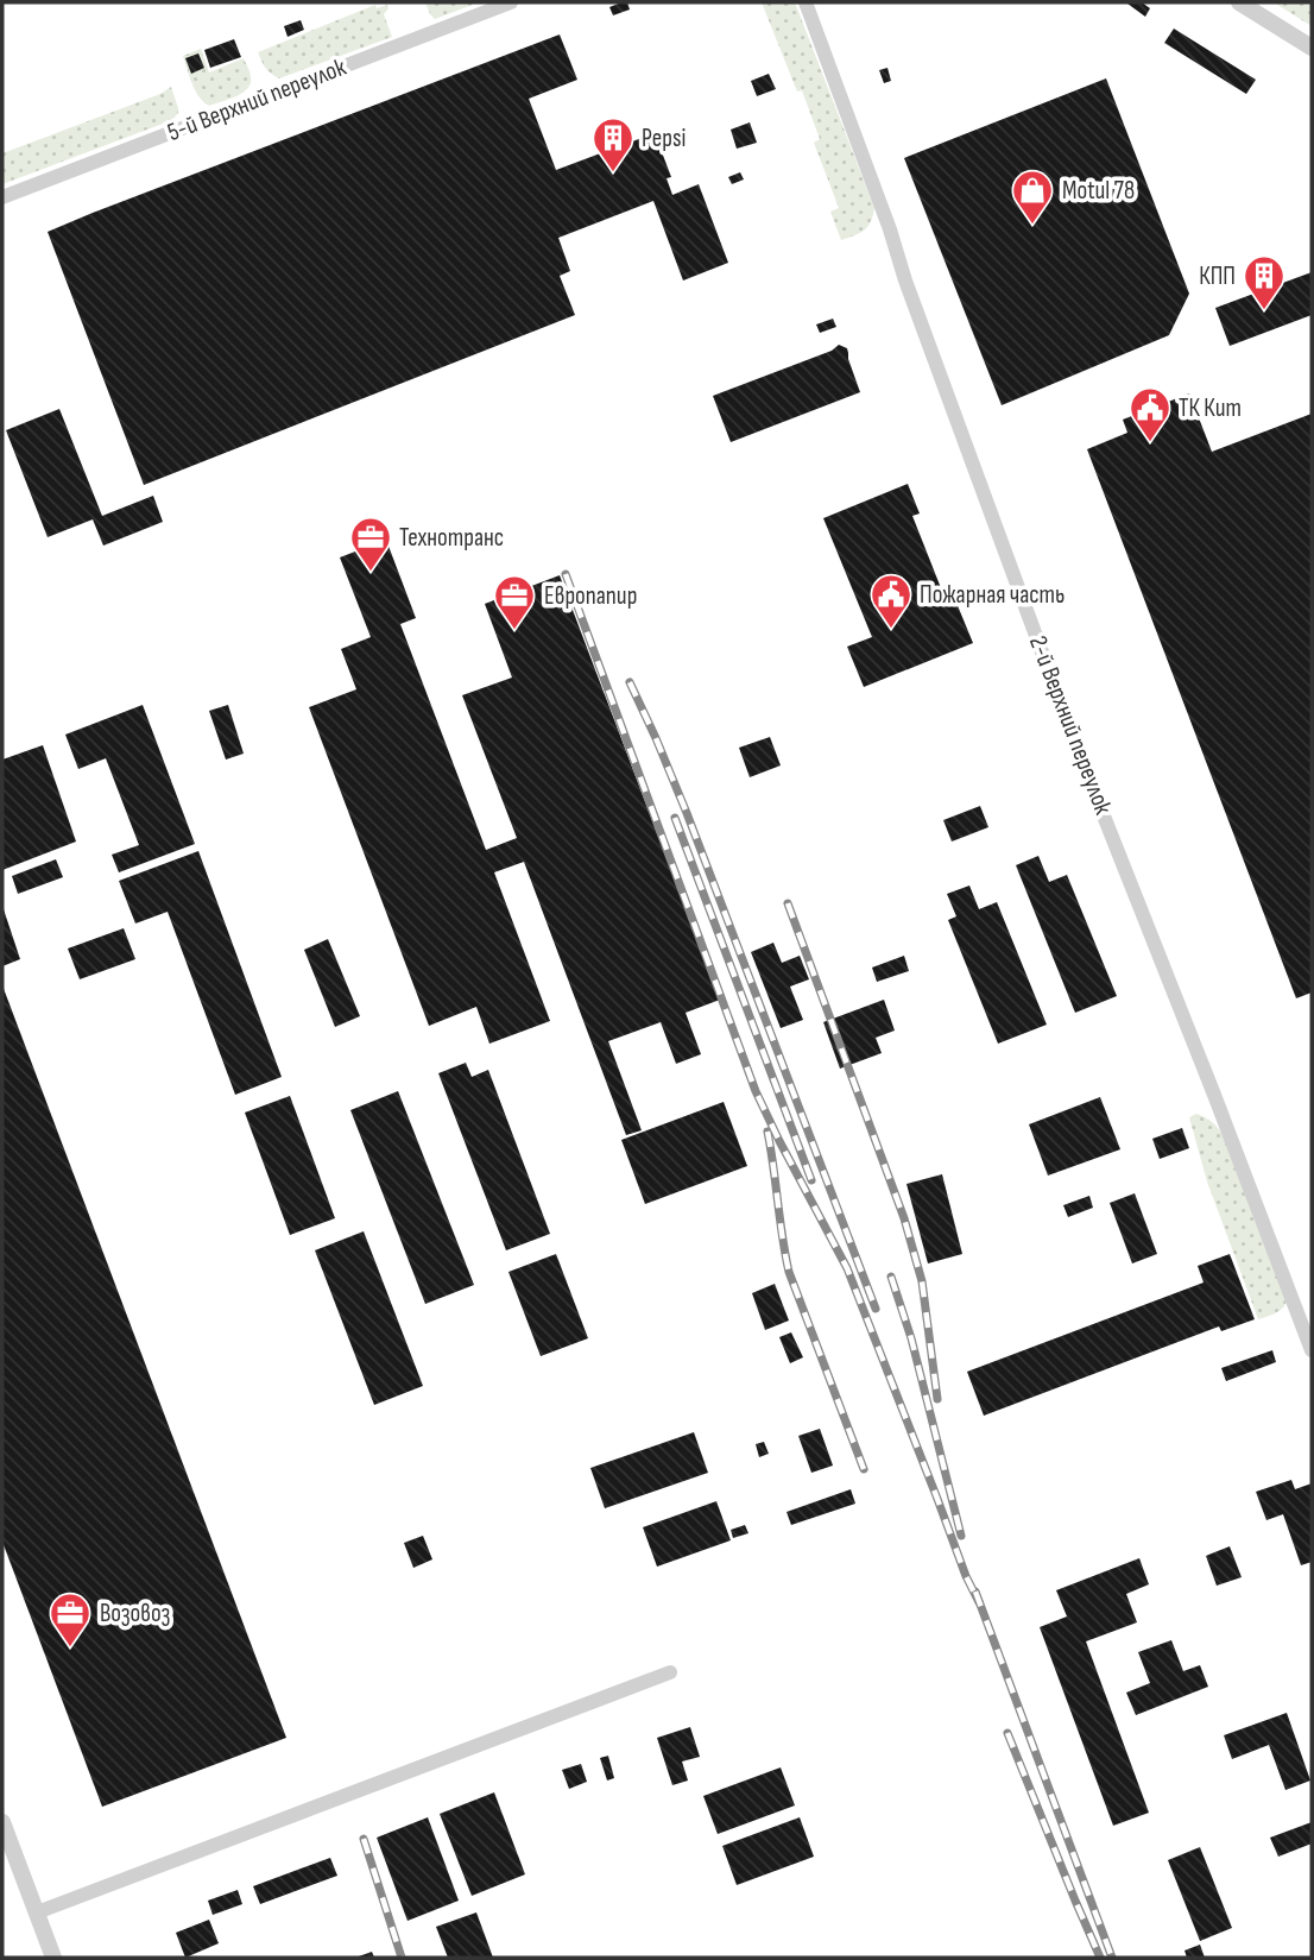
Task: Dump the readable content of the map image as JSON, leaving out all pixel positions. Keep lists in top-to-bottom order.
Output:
{
  "streets": {
    "street": ["5-й Верхний переулок", "2-й Верхний переулок"]
  },
  "places": {
    "building": ["Pepsi", "КПП"],
    "shop": ["Motul 78"],
    "public building": ["ТК Кит", "Пожарная часть"],
    "office": ["Технотранс", "Европапир", "Возовоз"]
  }
}
